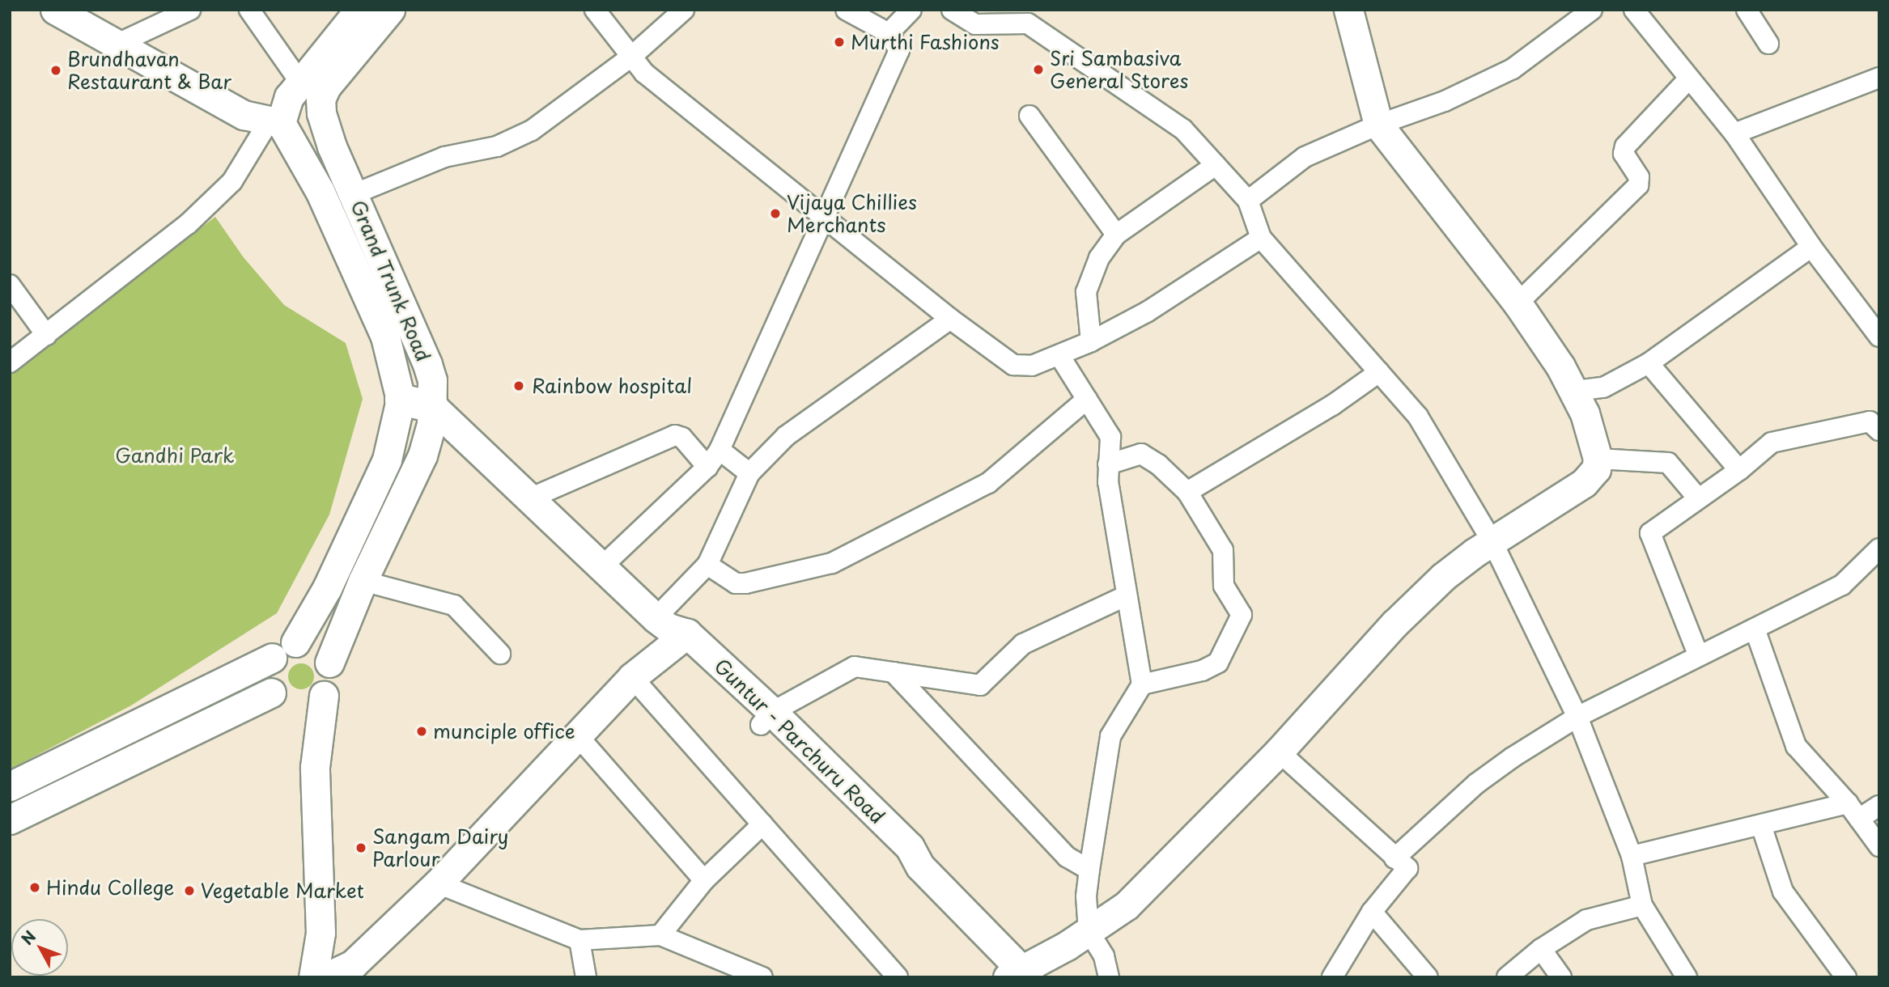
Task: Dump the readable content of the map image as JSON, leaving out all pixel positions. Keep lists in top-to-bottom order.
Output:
{
  "streets": {
    "street": ["Grand Trunk Road", "Guntur - Parchuru Road"]
  },
  "crossings": [
    ["Grand Trunk Road", "Guntur - Parchuru Road"]
  ],
  "parks": ["Gandhi Park"],
  "places": [
    "Murthi Fashions",
    "Sri Sambasiva General Stores",
    "Brundhavan Restaurant & Bar",
    "Vijaya Chillies Merchants",
    "Rainbow hospital",
    "munciple office",
    "Sangam Dairy Parlour",
    "Hindu College",
    "Vegetable Market"
  ],
  "north": "top left"
}
